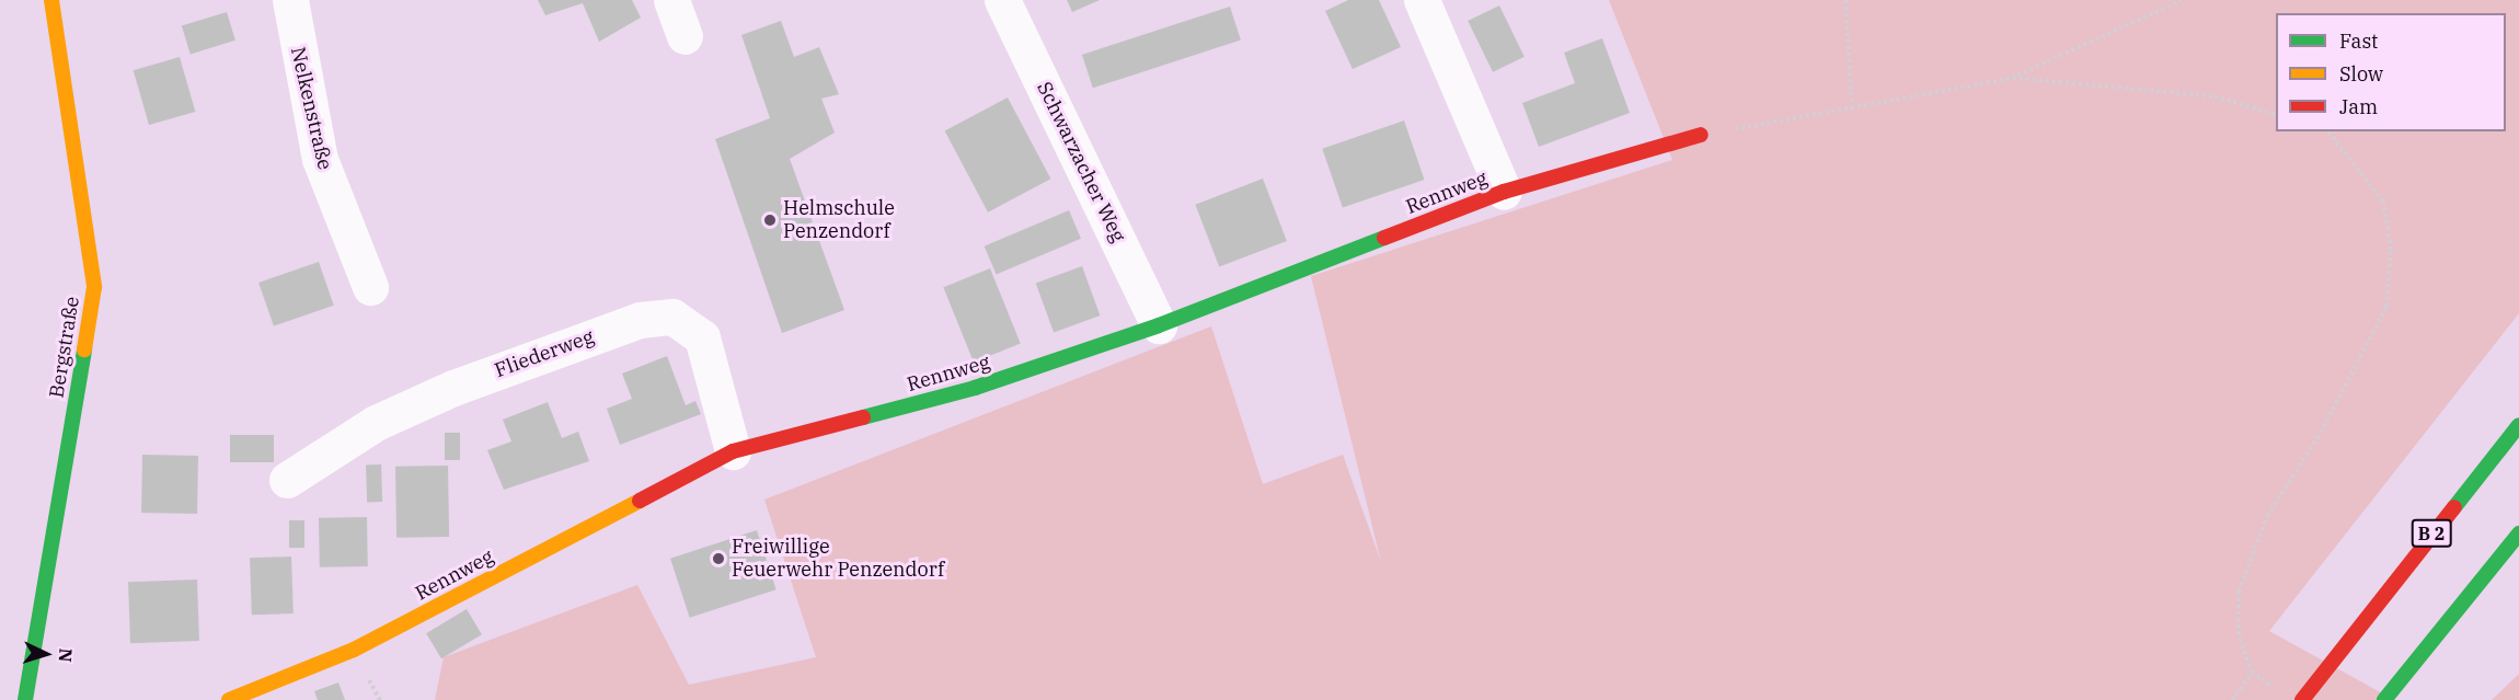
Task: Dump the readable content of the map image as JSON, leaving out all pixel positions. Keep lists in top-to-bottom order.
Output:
{
  "streets": {
    "main road": ["Rennweg", "Bergstraße", "B 2"],
    "street": ["Nelkenstraße", "Schwarzacher Weg", "Fliederweg"]
  },
  "crossings": [
    ["Schwarzacher Weg", "Rennweg"],
    ["Rennweg", "Fliederweg"]
  ],
  "places": ["Helmschule Penzendorf", "Freiwillige Feuerwehr Penzendorf"],
  "legend": ["Fast", "Slow", "Jam"],
  "north": "right"
}
